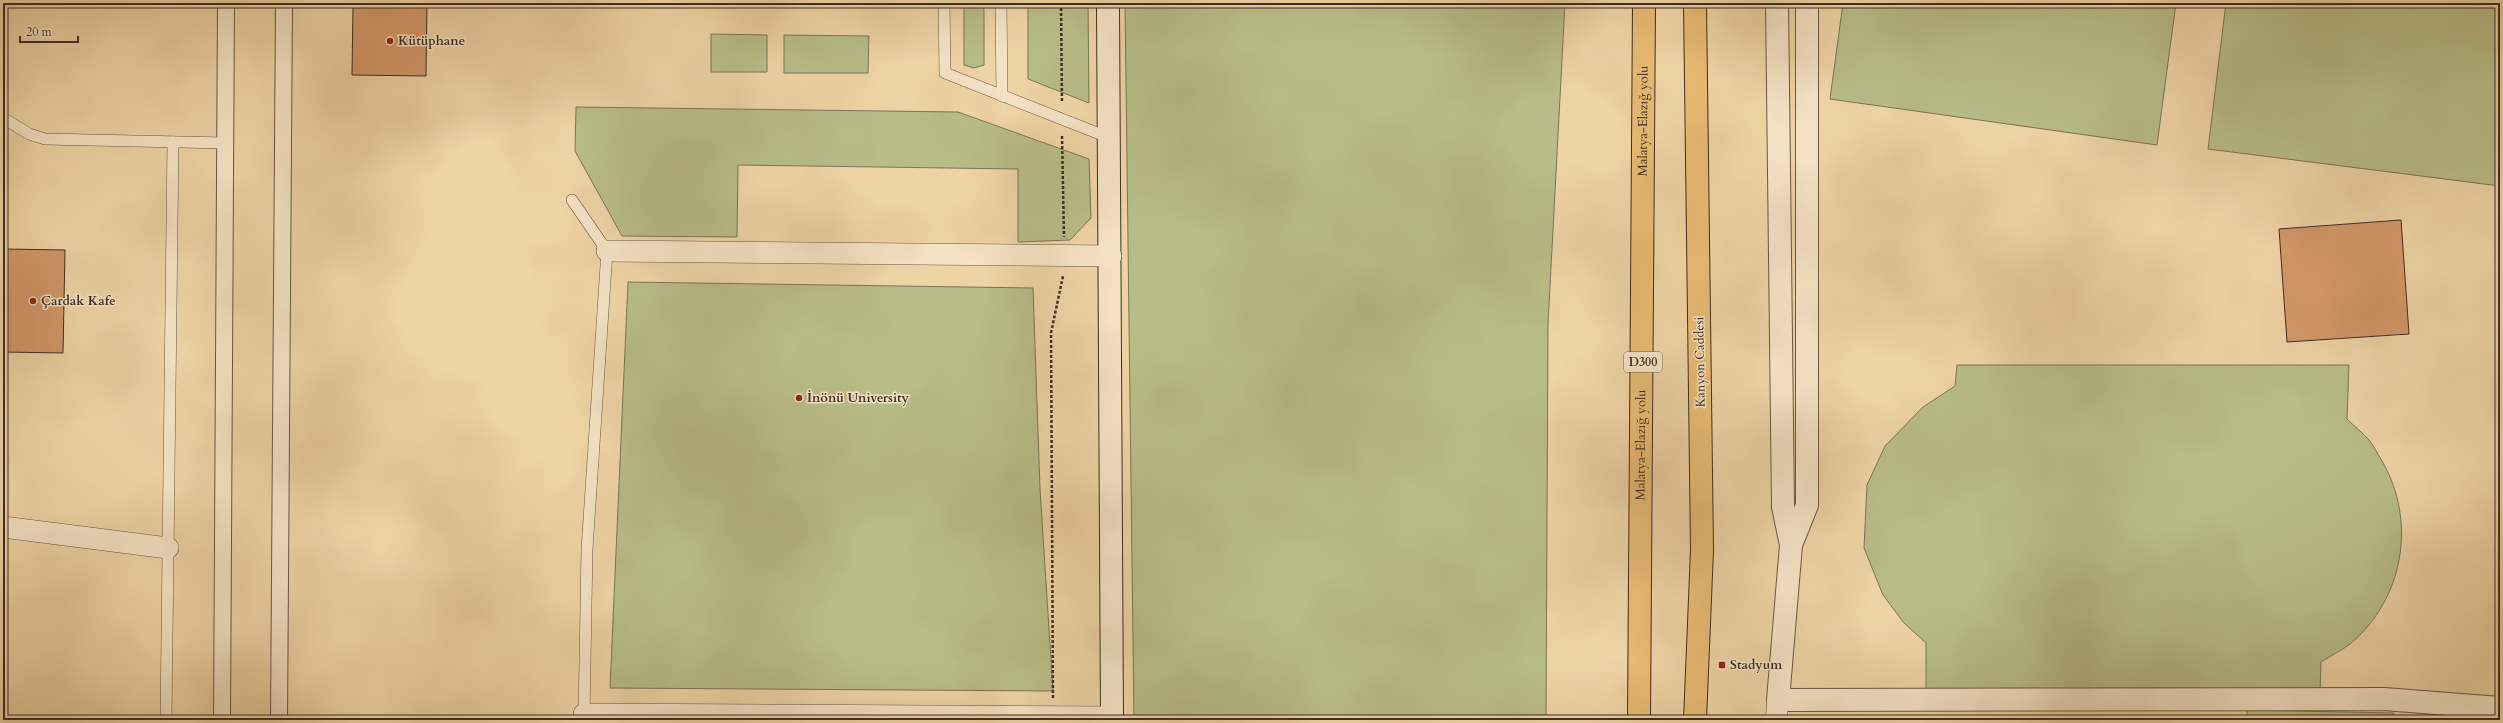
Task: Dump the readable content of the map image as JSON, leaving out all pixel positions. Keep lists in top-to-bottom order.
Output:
{
  "streets": {
    "highway": ["Malatya-Elazığ yolu", "D300", "Kanyon Caddesi"]
  },
  "places": {
    "other": ["Kütüphane", "Çardak Kafe", "İnönü University"],
    "transit": ["Stadyum"]
  },
  "scale_bar": "20 m"
}
